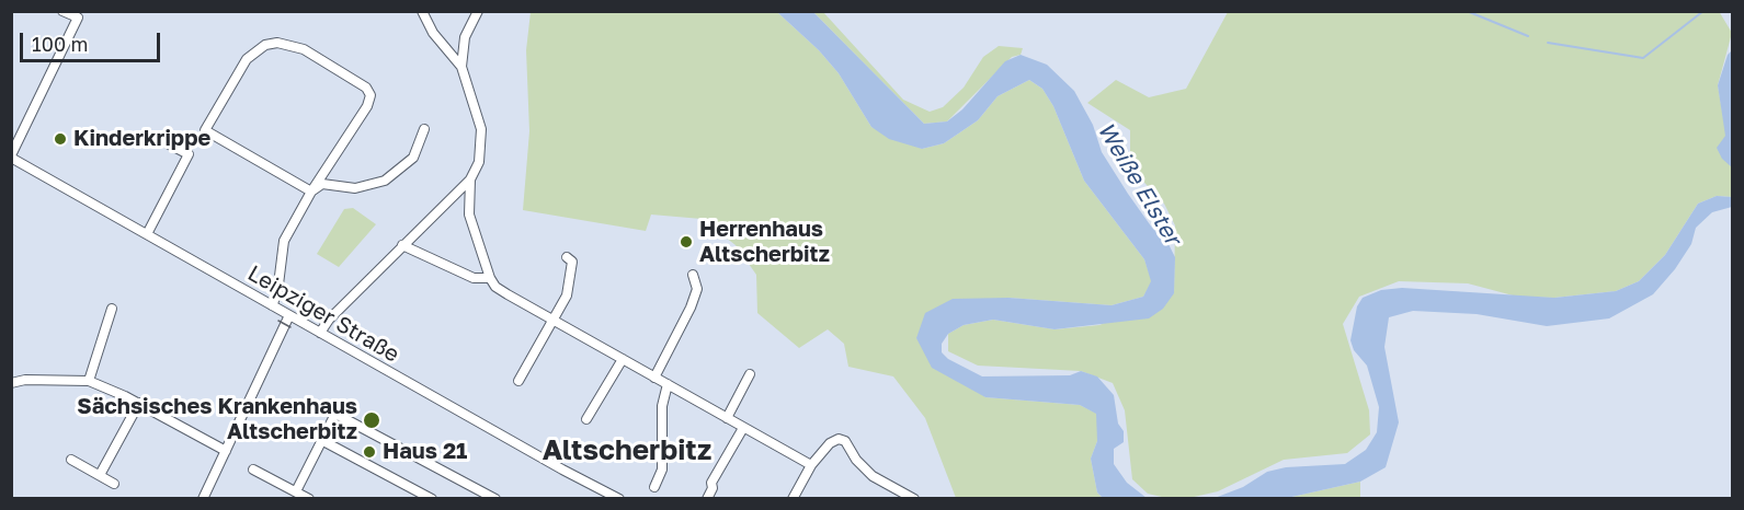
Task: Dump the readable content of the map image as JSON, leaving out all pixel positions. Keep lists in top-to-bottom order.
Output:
{
  "streets": {
    "street": ["Leipziger Straße"]
  },
  "districts": ["Altscherbitz"],
  "water": ["Weiße Elster"],
  "places": [
    "Kinderkrippe",
    "Herrenhaus Altscherbitz",
    "Sächsisches Krankenhaus Altscherbitz",
    "Haus 21"
  ],
  "scale_bar": "100 m"
}
